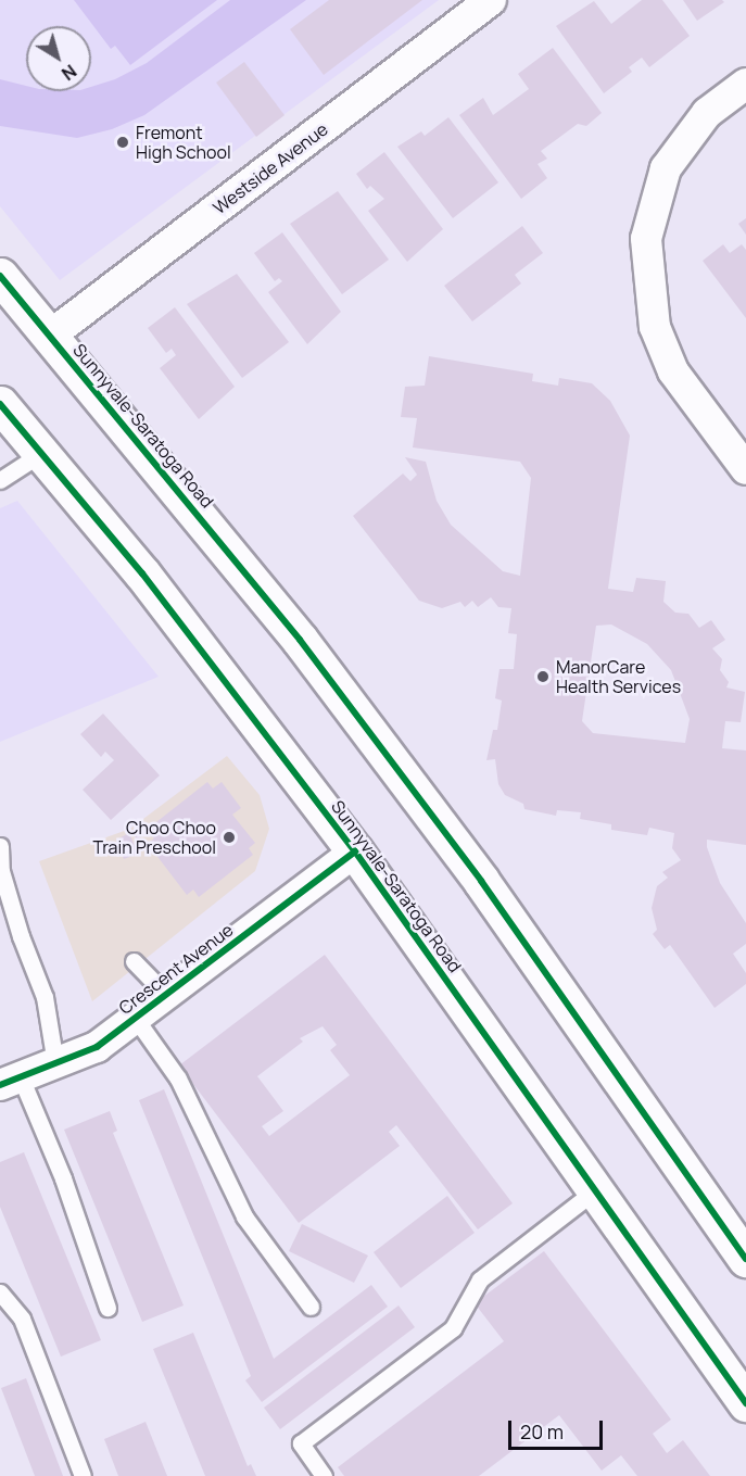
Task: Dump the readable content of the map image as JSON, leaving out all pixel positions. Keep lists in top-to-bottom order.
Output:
{
  "streets": {
    "main road": ["Sunnyvale-Saratoga Road"],
    "street": ["Westside Avenue", "Crescent Avenue"]
  },
  "crossings": [
    ["Westside Avenue", "Sunnyvale-Saratoga Road"],
    ["Sunnyvale-Saratoga Road", "Crescent Avenue"]
  ],
  "places": ["Fremont High School", "ManorCare Health Services", "Choo Choo Train Preschool"],
  "scale_bar": "20 m",
  "north": "bottom right"
}
